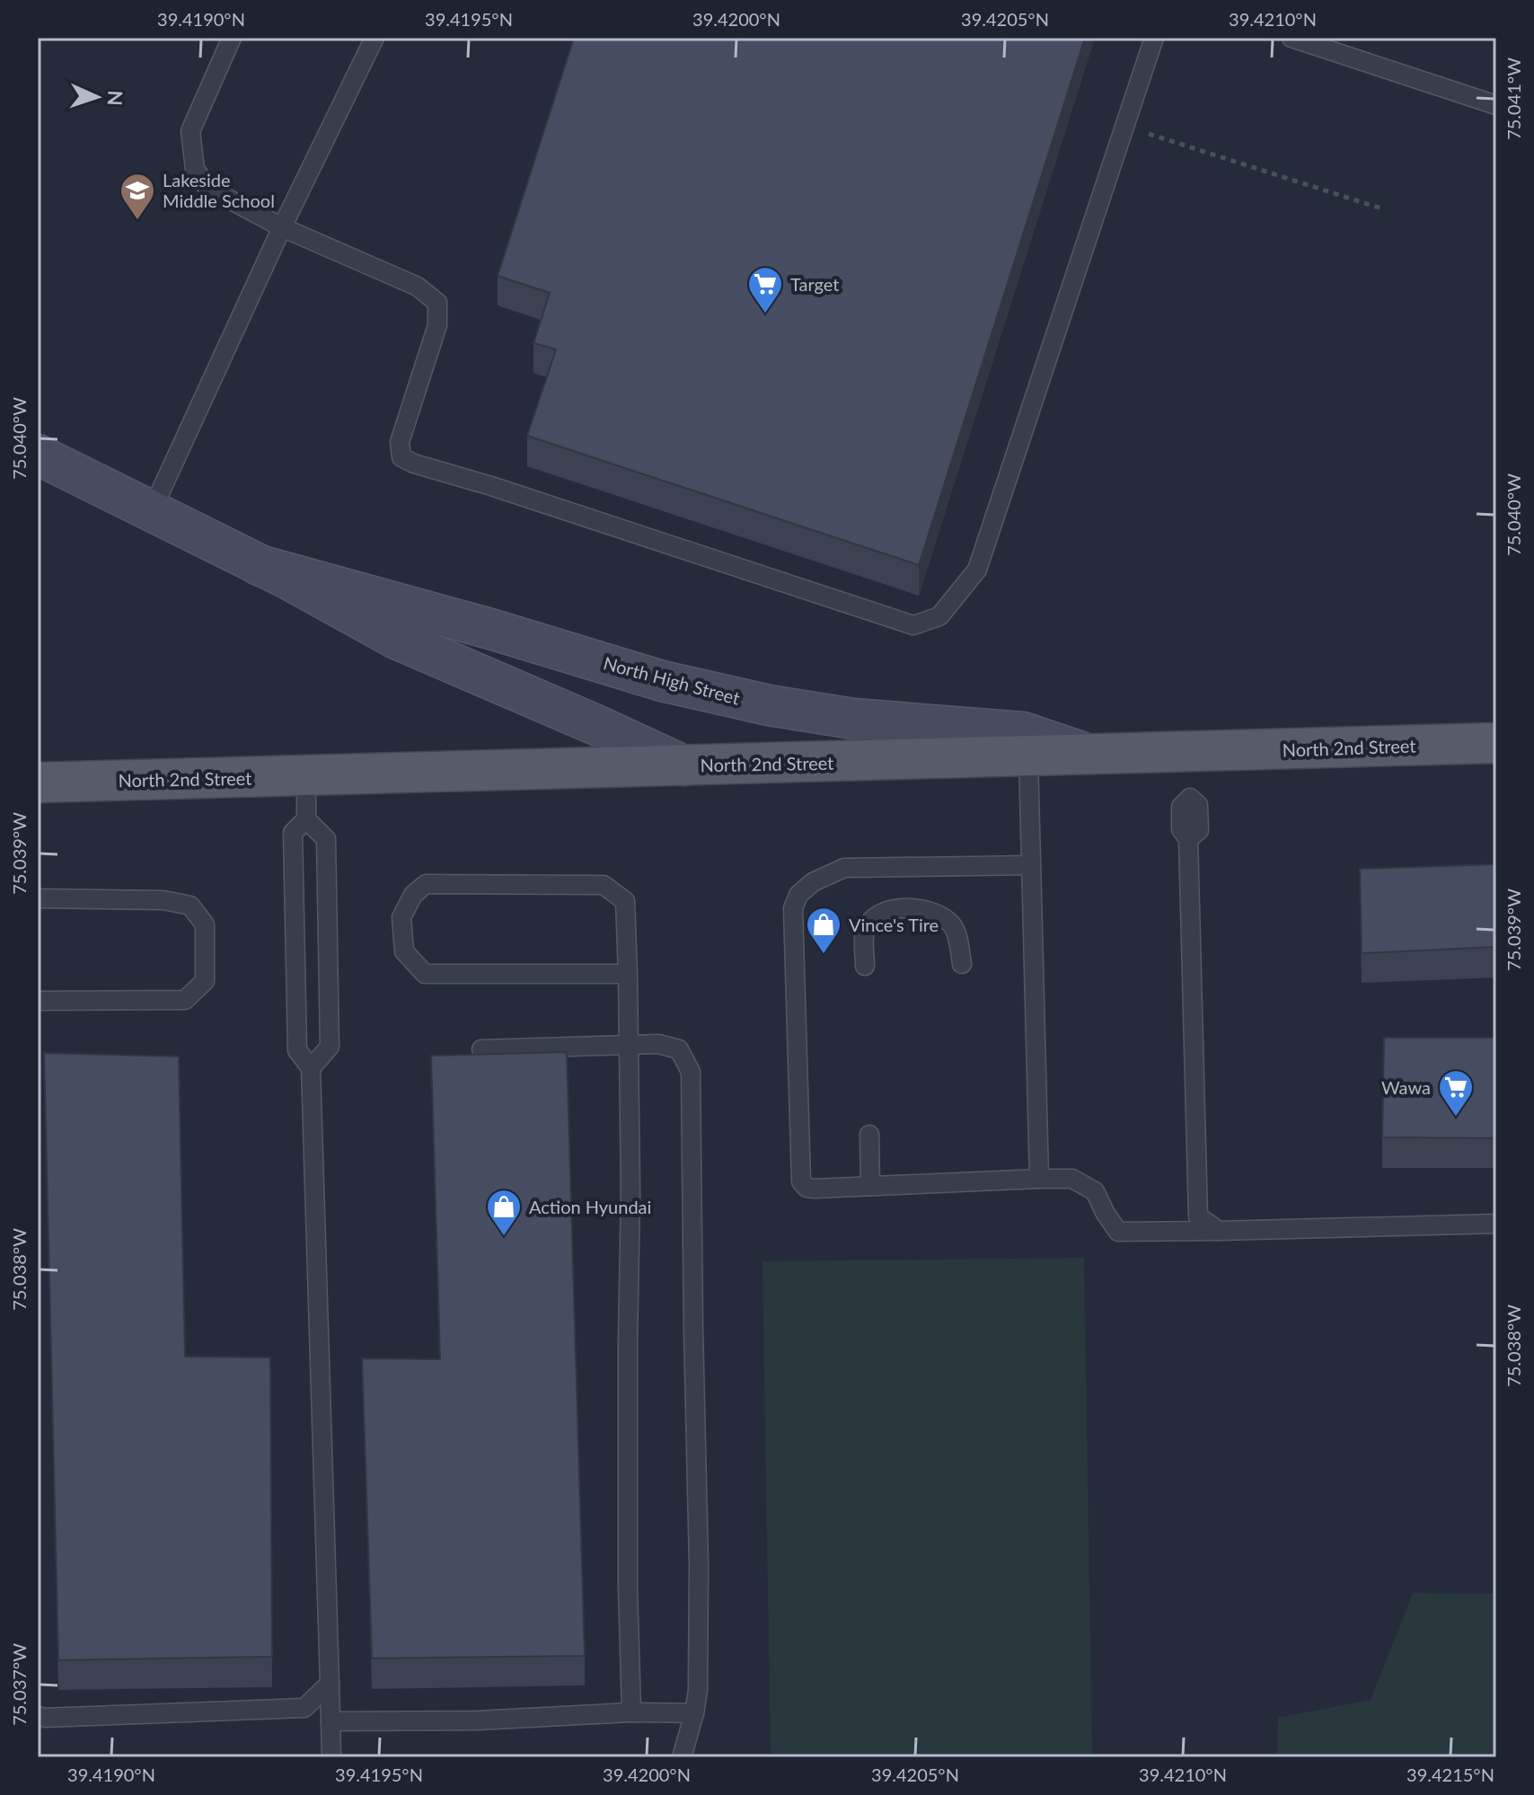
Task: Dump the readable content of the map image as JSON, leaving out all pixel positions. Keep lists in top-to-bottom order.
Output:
{
  "streets": {
    "main road": ["North 2nd Street"],
    "street": ["North High Street"]
  },
  "crossings": [
    ["North High Street", "North 2nd Street"]
  ],
  "places": {
    "school or university": ["Lakeside Middle School"],
    "supermarket": ["Target", "Wawa"],
    "shop": ["Vince's Tire", "Action Hyundai"]
  },
  "north": "right",
  "coordinates": [
    "39.4190°N",
    "39.4195°N",
    "39.4200°N",
    "39.4205°N",
    "39.4210°N",
    "75.041°W",
    "75.040°W",
    "75.039°W",
    "75.038°W",
    "75.037°W",
    "39.4215°N"
  ]
}
